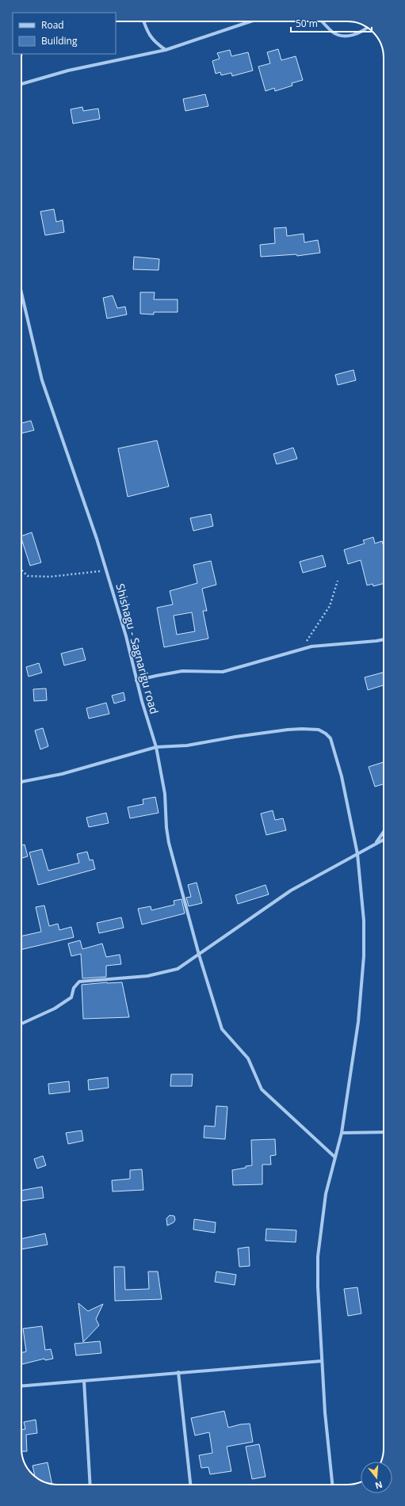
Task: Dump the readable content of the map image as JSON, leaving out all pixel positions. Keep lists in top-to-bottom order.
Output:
{
  "streets": {
    "street": ["Shishagu - Sagnarigu road"]
  },
  "legend": ["Road", "Building"],
  "scale_bar": "50 m",
  "north": "bottom"
}
